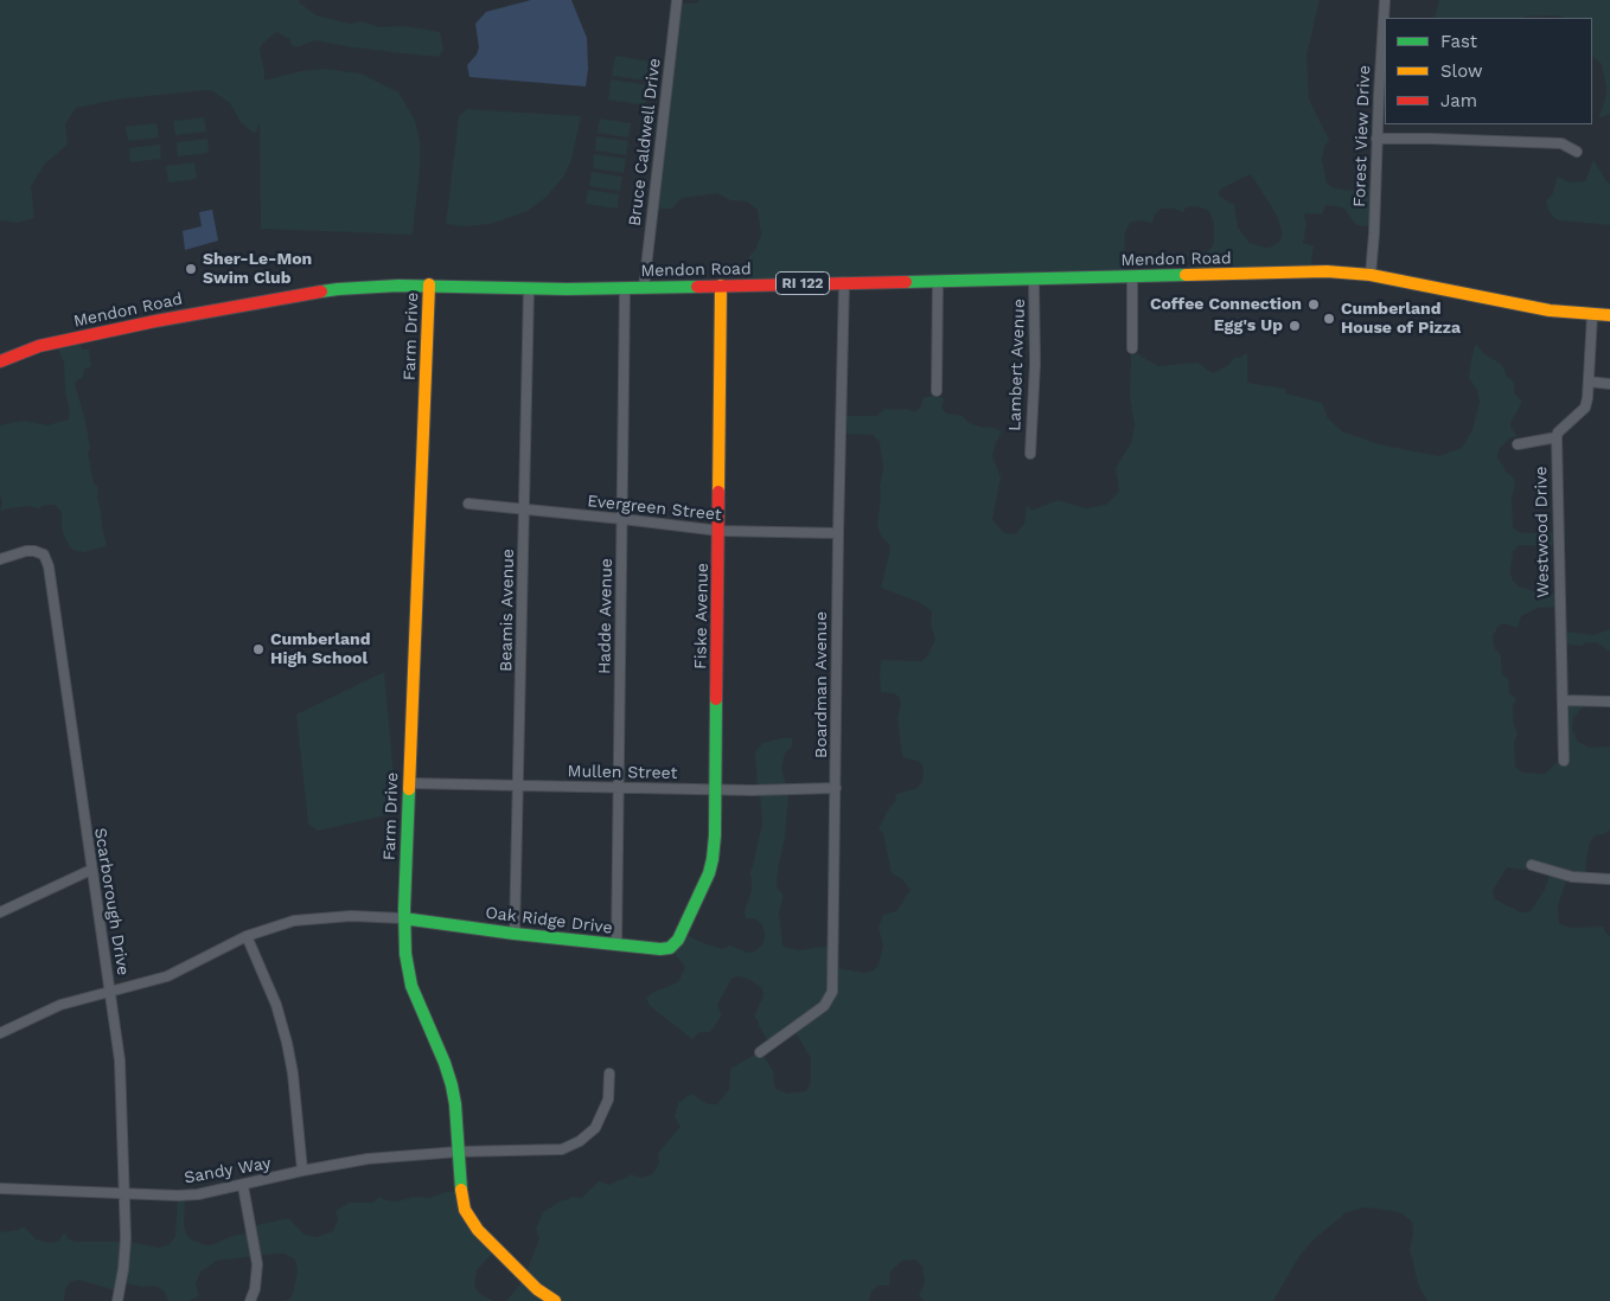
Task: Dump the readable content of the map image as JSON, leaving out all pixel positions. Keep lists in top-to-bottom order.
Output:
{
  "streets": {
    "street": [
      "Forest View Drive",
      "Bruce Caldwell Drive",
      "Mendon Road",
      "RI 122",
      "Farm Drive",
      "Lambert Avenue",
      "Evergreen Street",
      "Westwood Drive",
      "Beamis Avenue",
      "Hadde Avenue",
      "Fiske Avenue",
      "Boardman Avenue",
      "Mullen Street",
      "Scarborough Drive",
      "Oak Ridge Drive",
      "Sandy Way"
    ]
  },
  "crossings": [
    ["Forest View Drive", "Mendon Road"],
    ["Bruce Caldwell Drive", "Mendon Road"],
    ["Mendon Road", "Farm Drive"],
    ["Mendon Road", "Lambert Avenue"],
    ["Mendon Road", "Beamis Avenue"],
    ["Mendon Road", "Hadde Avenue"],
    ["Mendon Road", "Fiske Avenue"],
    ["Mendon Road", "Boardman Avenue"],
    ["Farm Drive", "Mullen Street"],
    ["Farm Drive", "Oak Ridge Drive"],
    ["Farm Drive", "Sandy Way"],
    ["Evergreen Street", "Beamis Avenue"],
    ["Evergreen Street", "Hadde Avenue"],
    ["Evergreen Street", "Fiske Avenue"],
    ["Evergreen Street", "Boardman Avenue"],
    ["Beamis Avenue", "Mullen Street"],
    ["Beamis Avenue", "Oak Ridge Drive"],
    ["Hadde Avenue", "Mullen Street"],
    ["Hadde Avenue", "Oak Ridge Drive"],
    ["Fiske Avenue", "Mullen Street"],
    ["Fiske Avenue", "Oak Ridge Drive"],
    ["Boardman Avenue", "Mullen Street"],
    ["Scarborough Drive", "Sandy Way"]
  ],
  "places": [
    "Sher-Le-Mon Swim Club",
    "Coffee Connection",
    "Cumberland House of Pizza",
    "Egg's Up",
    "Cumberland High School"
  ],
  "legend": ["Fast", "Slow", "Jam"]
}
